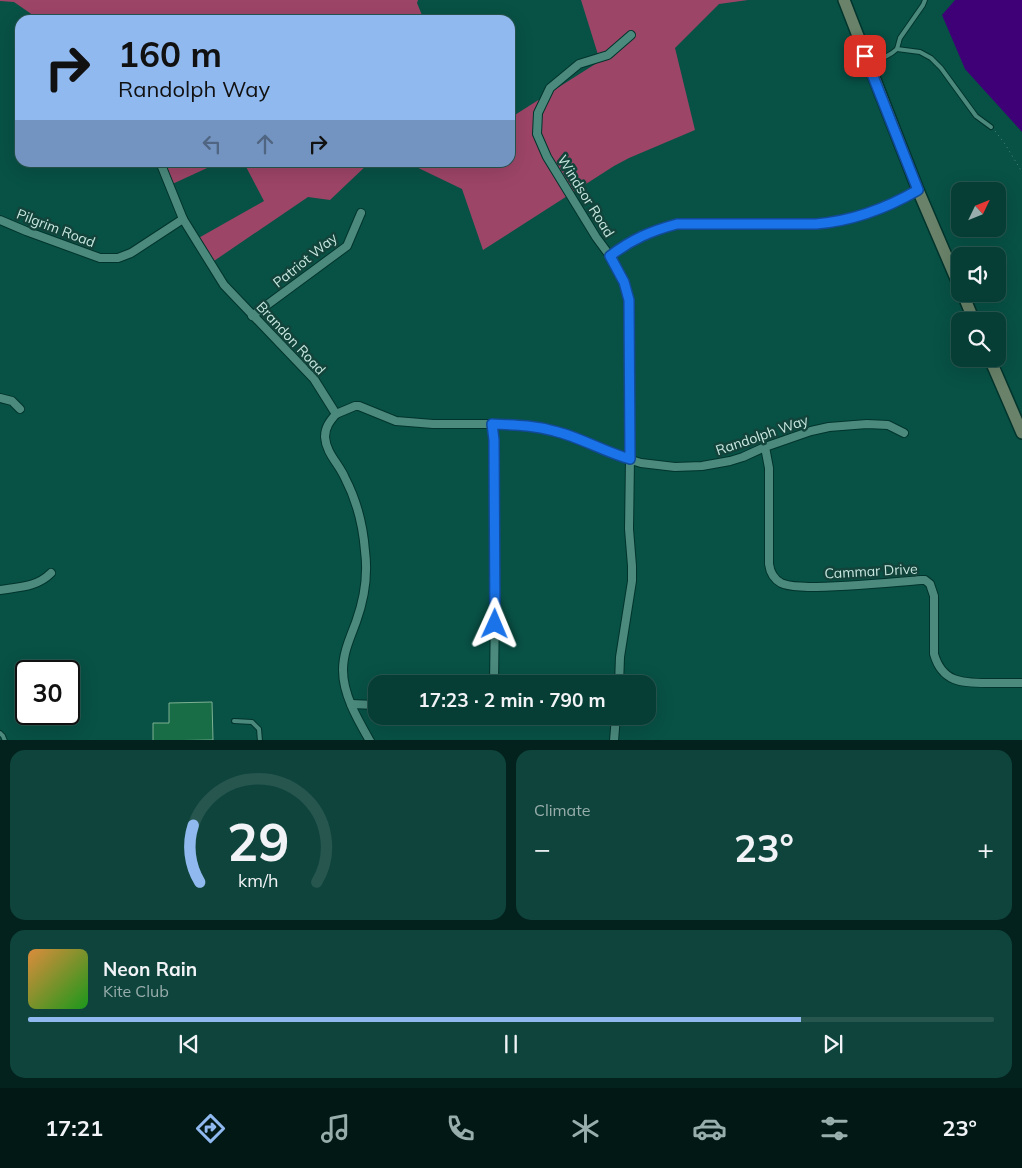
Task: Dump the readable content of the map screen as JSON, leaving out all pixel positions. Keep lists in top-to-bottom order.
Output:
{
  "streets": {
    "street": [
      "Windsor Road",
      "Pilgrim Road",
      "Patriot Way",
      "Brandon Road",
      "Randolph Way",
      "Cammar Drive"
    ]
  },
  "crossings": [
    ["Windsor Road", "Randolph Way"],
    ["Pilgrim Road", "Brandon Road"],
    ["Patriot Way", "Brandon Road"],
    ["Brandon Road", "Randolph Way"],
    ["Randolph Way", "Cammar Drive"]
  ],
  "north": "top right",
  "page": {
    "turn": ["160 m", "Randolph Way"],
    "limit": "30",
    "trip": "17:23 · 2 min · 790 m",
    "tile": "Climate",
    "heat": ["−", "23°", "+"],
    "song": ["Neon Rain", "Kite Club"],
    "tabs": ["17:21", "23°"],
    "gauge": ["29", "km/h"]
  }
}
